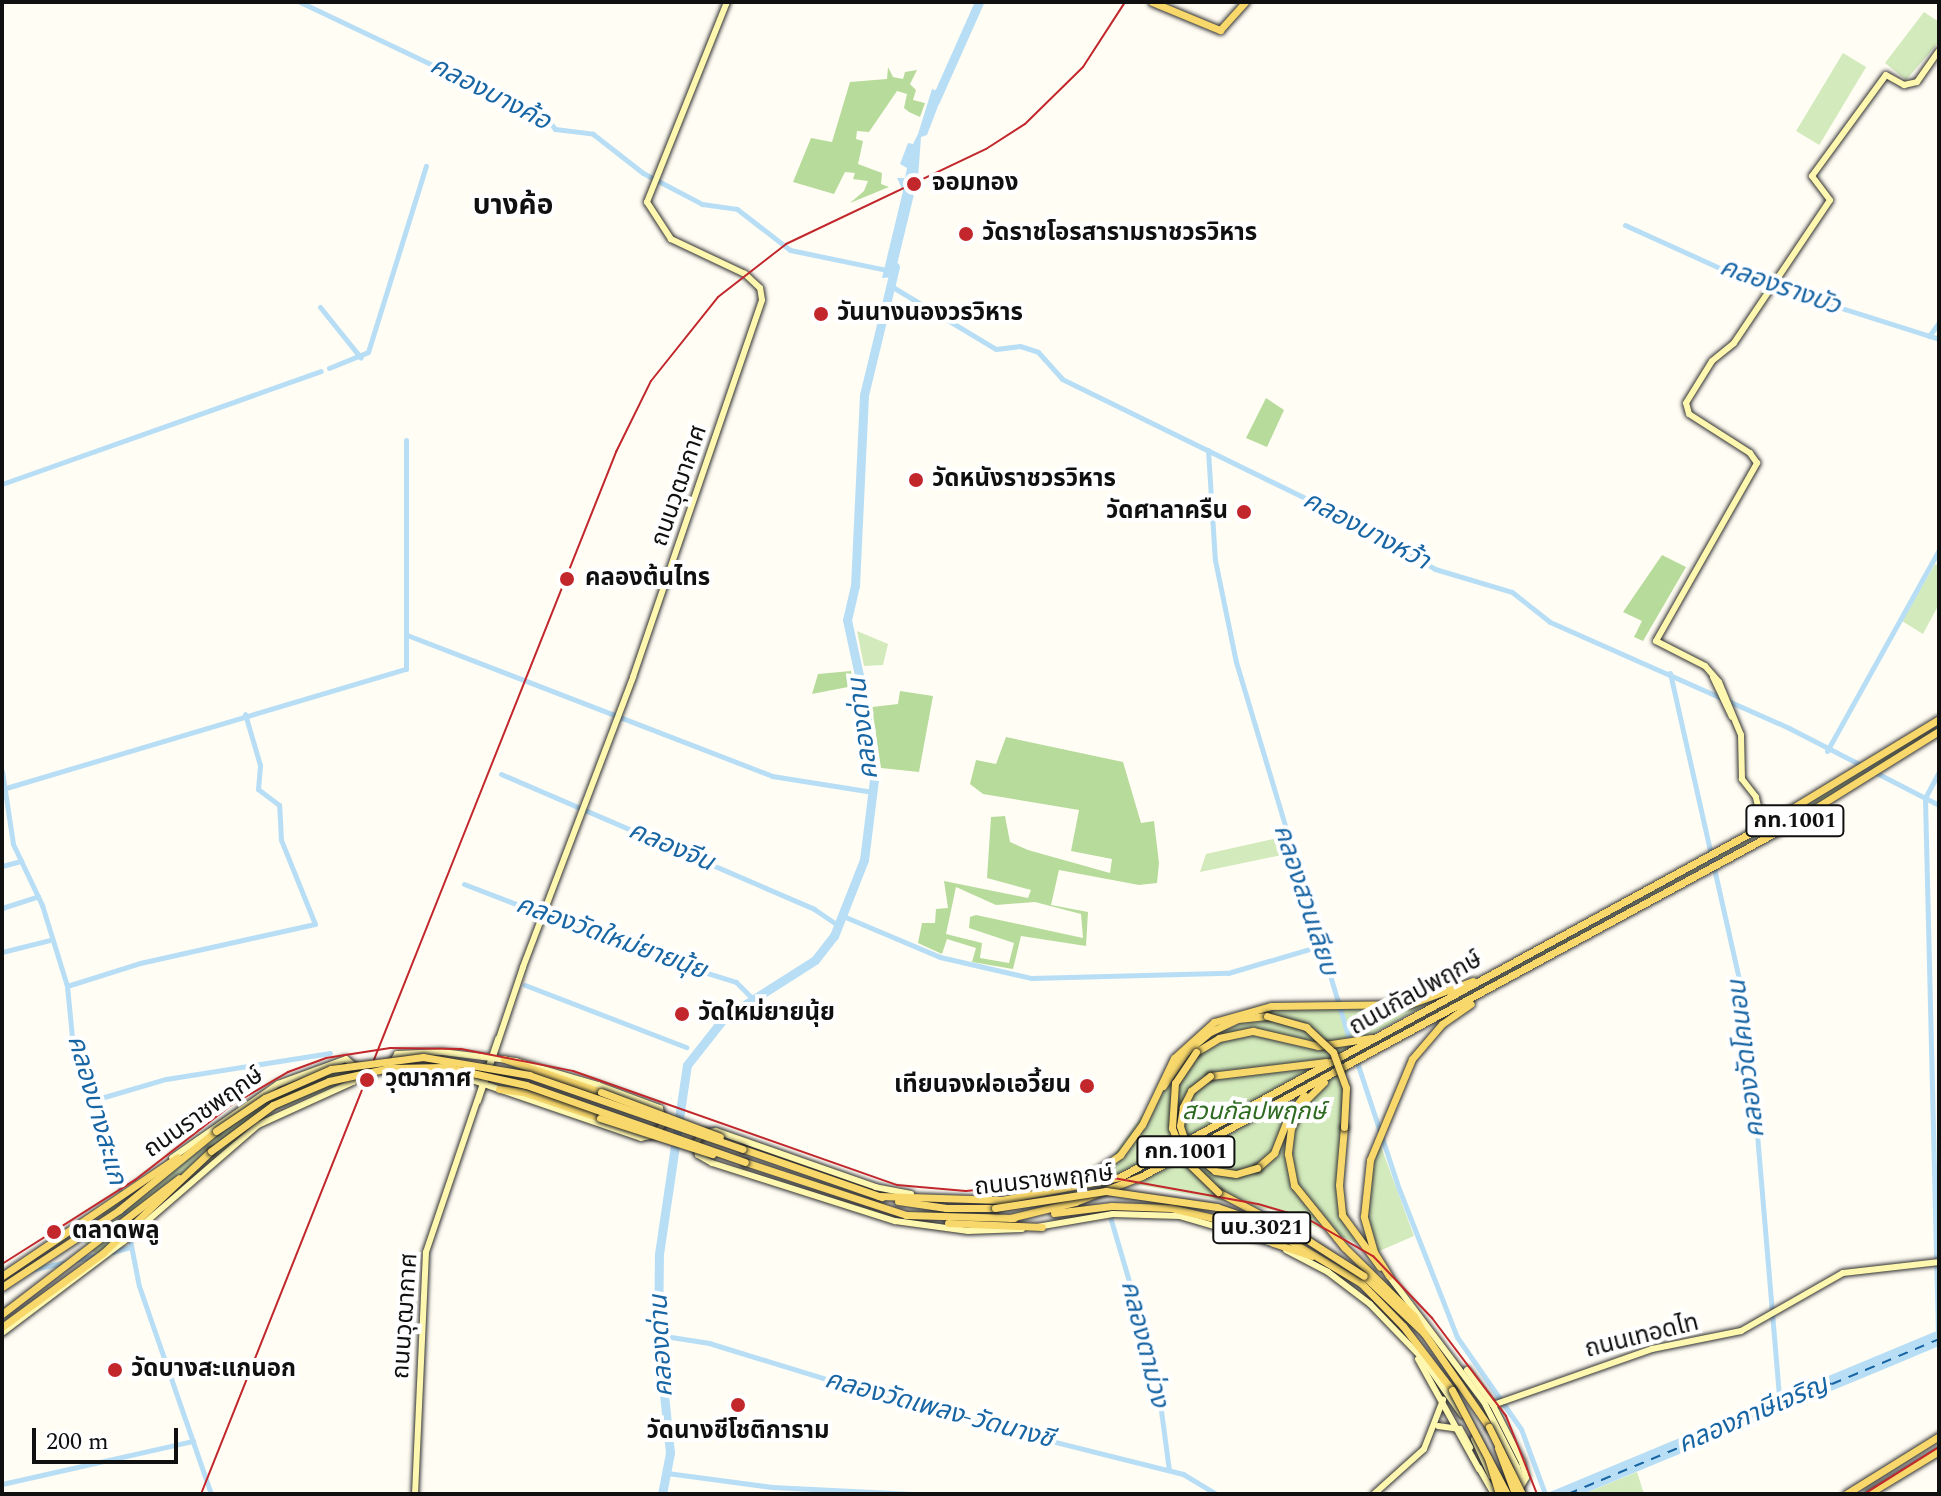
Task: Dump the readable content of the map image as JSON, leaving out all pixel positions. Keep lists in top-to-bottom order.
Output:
{
  "streets": {
    "main road": [
      "ถนนวุฒากาศ",
      "กท.1001",
      "ถนนกัลปพฤกษ์",
      "ถนนราชพฤกษ์",
      "นบ.3021",
      "ถนนเทอดไท"
    ]
  },
  "crossings": [
    ["ถนนกัลปพฤกษ์", "ถนนราชพฤกษ์"]
  ],
  "districts": ["บางค้อ"],
  "water": [
    "คลองบางค้อ",
    "คลองรางบัว",
    "คลองบางหว้า",
    "คลองด่าน",
    "คลองจีน",
    "คลองสวนเลียบ",
    "คลองวัดใหม่ยายนุ้ย",
    "คลองวัดโคนอน",
    "คลองบางสะแก",
    "คลองตาม่วง",
    "คลองวัดเพลง-วัดนางชี",
    "คลองภาษีเจริญ"
  ],
  "parks": ["สวนกัลปพฤกษ์"],
  "places": [
    "จอมทอง",
    "วัดราชโอรสารามราชวรวิหาร",
    "วันนางนองวรวิหาร",
    "วัดหนังราชวรวิหาร",
    "วัดศาลาครืน",
    "คลองต้นไทร",
    "วัดใหม่ยายนุ้ย",
    "วุฒากาศ",
    "เทียนจงฝอเอวี้ยน",
    "ตลาดพลู",
    "วัดบางสะแกนอก",
    "วัดนางชีโชติการาม"
  ],
  "scale_bar": "200 m"
}
